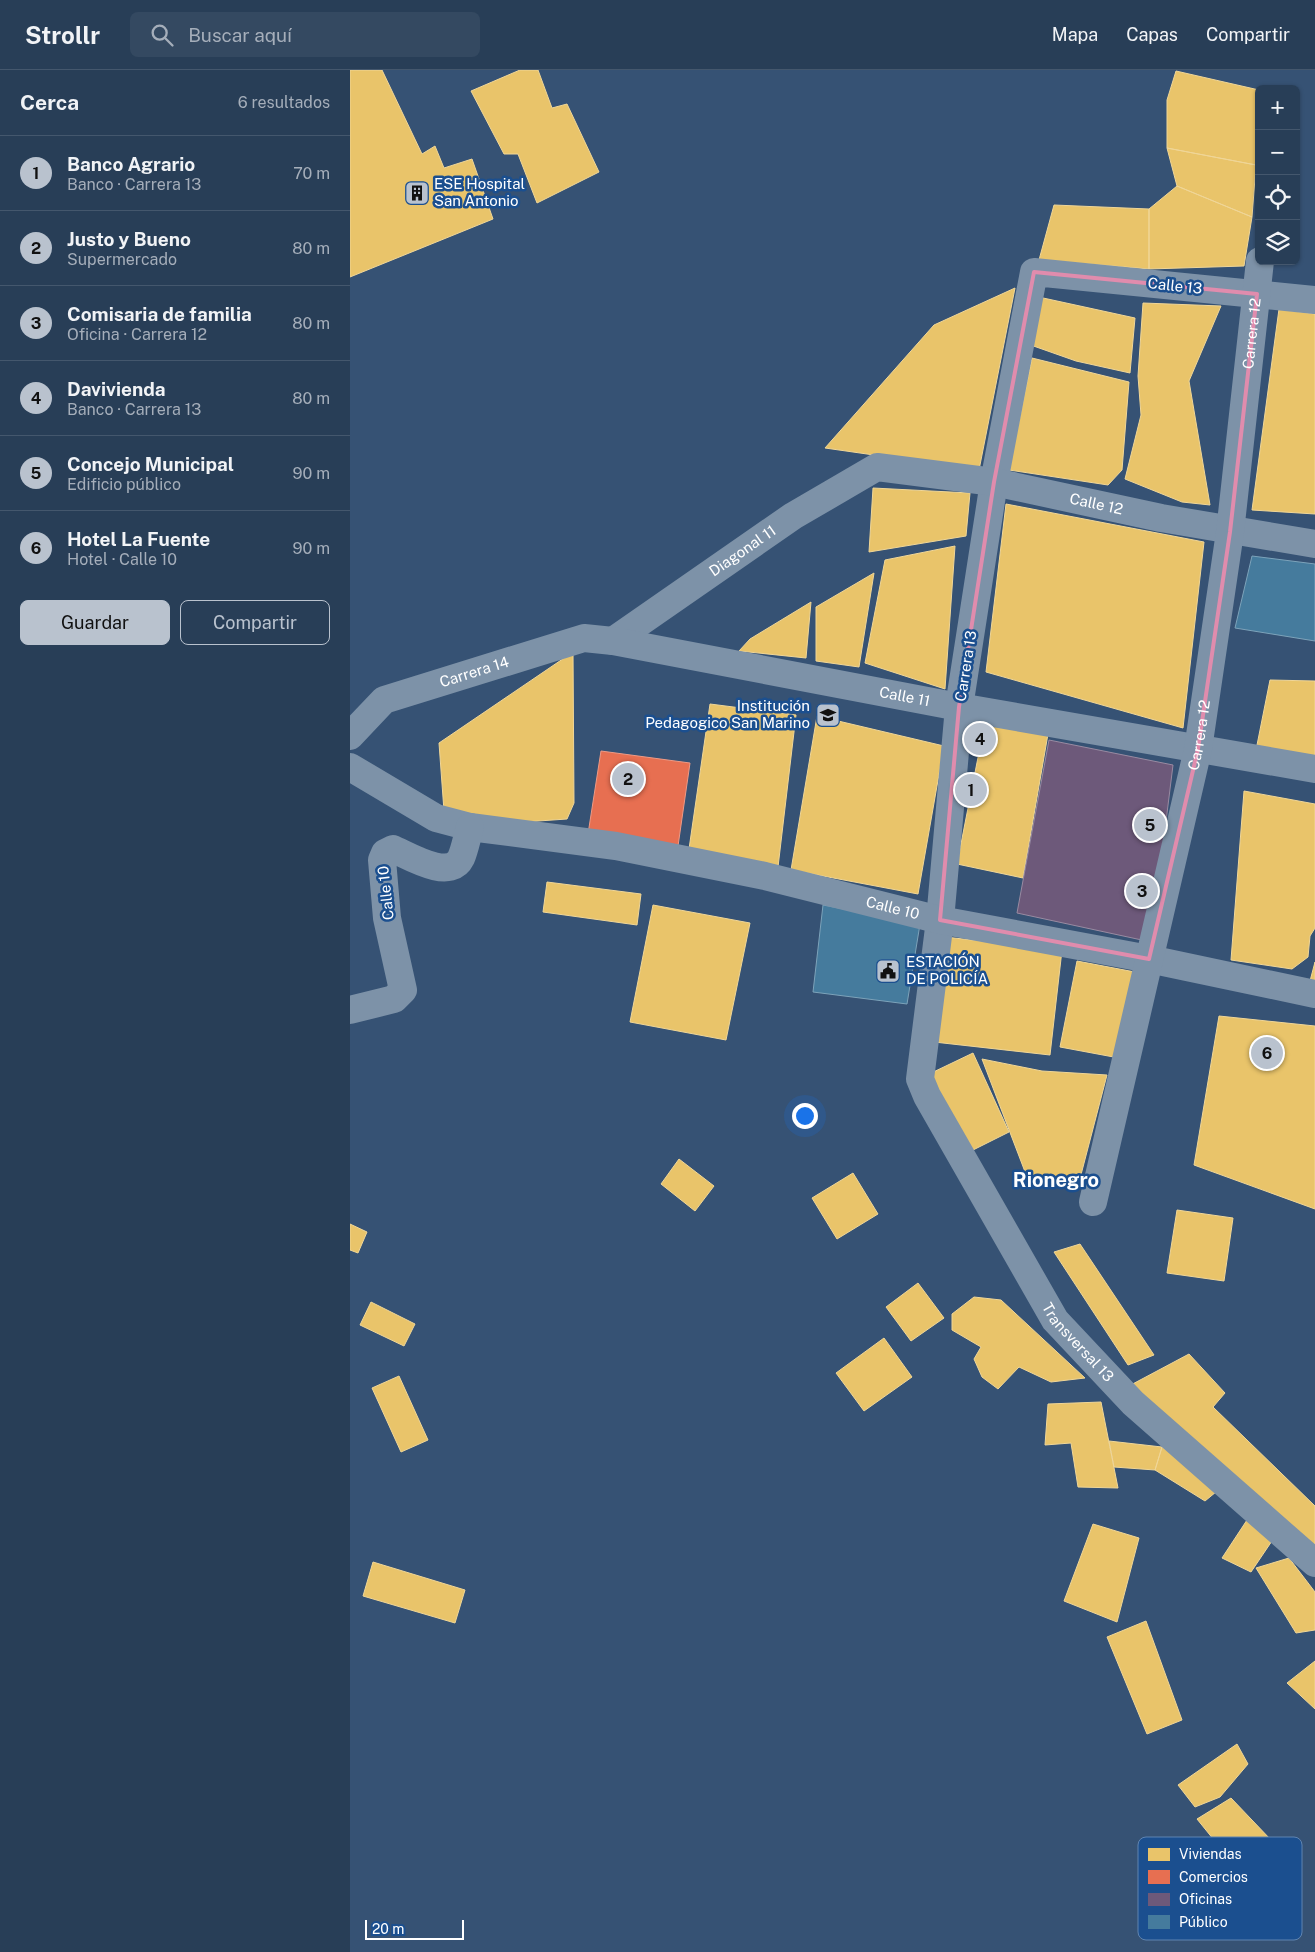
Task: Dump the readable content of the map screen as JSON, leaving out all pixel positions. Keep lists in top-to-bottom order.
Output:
{
  "streets": {
    "street": [
      "Calle 13",
      "Carrera 12",
      "Calle 12",
      "Diagonal 11",
      "Carrera 13",
      "Carrera 14",
      "Calle 11",
      "Calle 10",
      "Transversal 13"
    ]
  },
  "crossings": [
    ["Calle 13", "Carrera 12"],
    ["Calle 13", "Carrera 13"],
    ["Carrera 12", "Calle 12"],
    ["Carrera 12", "Calle 11"],
    ["Carrera 12", "Calle 10"],
    ["Calle 12", "Diagonal 11"],
    ["Calle 12", "Carrera 13"],
    ["Diagonal 11", "Carrera 14"],
    ["Diagonal 11", "Calle 11"],
    ["Carrera 13", "Calle 11"],
    ["Carrera 13", "Calle 10"],
    ["Carrera 13", "Transversal 13"],
    ["Carrera 14", "Calle 11"]
  ],
  "districts": ["Rionegro"],
  "places": {
    "building": ["ESE Hospital San Antonio"],
    "school or university": ["Institución Pedagogico San Marino"],
    "public building": ["ESTACIÓN DE POLICÍA"]
  },
  "legend": [
    "Viviendas",
    "Comercios",
    "Oficinas",
    "Público"
  ],
  "scale_bar": "20 m",
  "page": {
    "header": "Strollr",
    "search": "Buscar aquí",
    "nav": ["Mapa", "Capas", "Compartir"],
    "heading": ["Cerca", "6 resultados"],
    "map_buttons": ["+", "−"],
    "list": [
      {
        "mark": "1",
        "name": "Banco Agrario",
        "note": "Banco · Carrera 13",
        "value": "70 m"
      },
      {
        "mark": "2",
        "name": "Justo y Bueno",
        "note": "Supermercado",
        "value": "80 m"
      },
      {
        "mark": "3",
        "name": "Comisaria de familia",
        "note": "Oficina · Carrera 12",
        "value": "80 m"
      },
      {
        "mark": "4",
        "name": "Davivienda",
        "note": "Banco · Carrera 13",
        "value": "80 m"
      },
      {
        "mark": "5",
        "name": "Concejo Municipal",
        "note": "Edificio público",
        "value": "90 m"
      },
      {
        "mark": "6",
        "name": "Hotel La Fuente",
        "note": "Hotel · Calle 10",
        "value": "90 m"
      }
    ],
    "buttons": ["Guardar", "Compartir"],
    "pins": [
      "4",
      "2",
      "1",
      "5",
      "3",
      "6"
    ],
    "scale": "20 m"
  }
}
